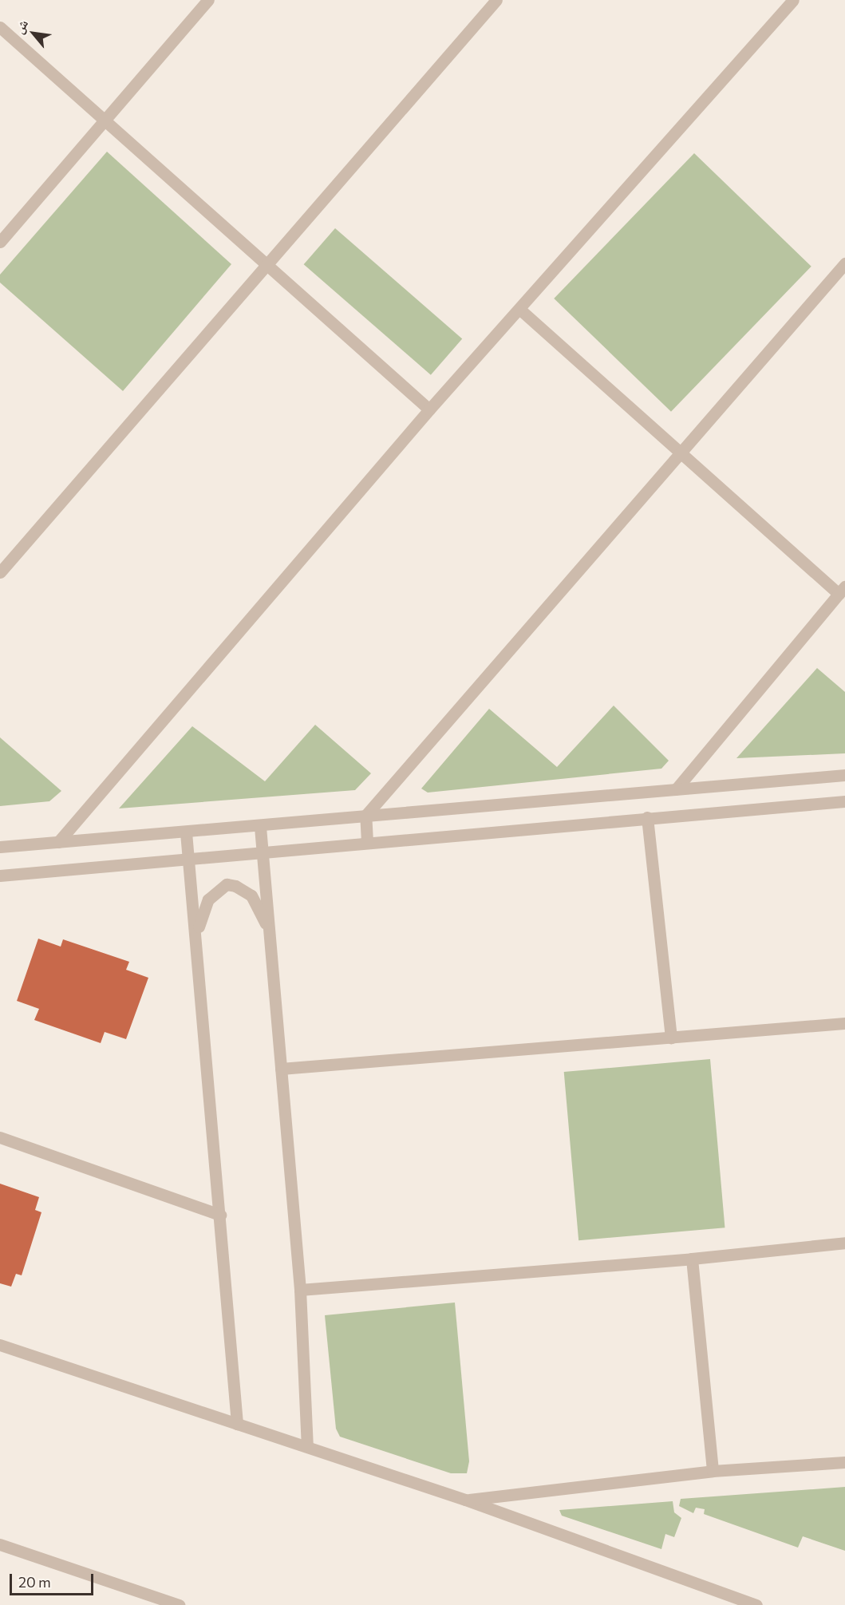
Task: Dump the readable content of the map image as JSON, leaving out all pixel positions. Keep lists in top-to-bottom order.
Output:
{
  "scale_bar": "20 m",
  "north": "top left"
}
